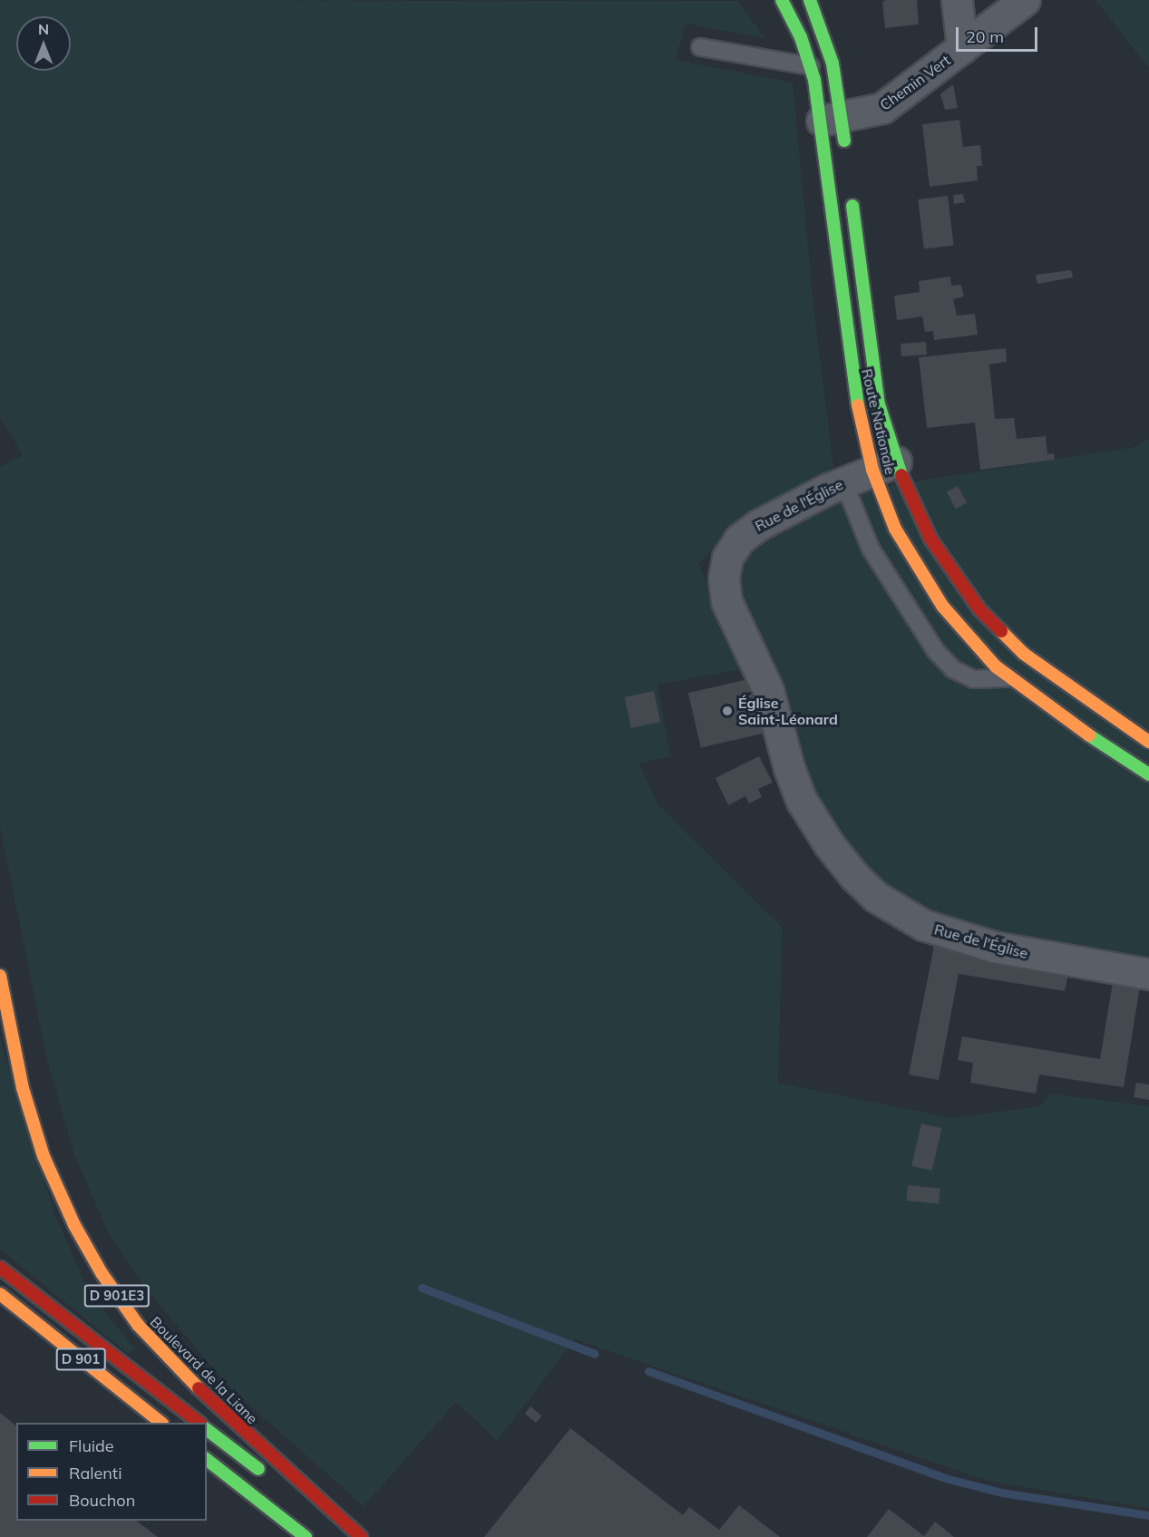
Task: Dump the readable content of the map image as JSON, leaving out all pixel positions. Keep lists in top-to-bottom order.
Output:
{
  "streets": {
    "main road": [
      "Route Nationale",
      "D 901E3",
      "D 901",
      "Boulevard de la Liane"
    ],
    "street": ["Chemin Vert", "Rue de l'Église"]
  },
  "crossings": [
    ["Chemin Vert", "Route Nationale"],
    ["Route Nationale", "Rue de l'Église"]
  ],
  "places": ["Église Saint-Léonard"],
  "legend": ["Fluide", "Ralenti", "Bouchon"],
  "scale_bar": "20 m",
  "north": "top"
}
